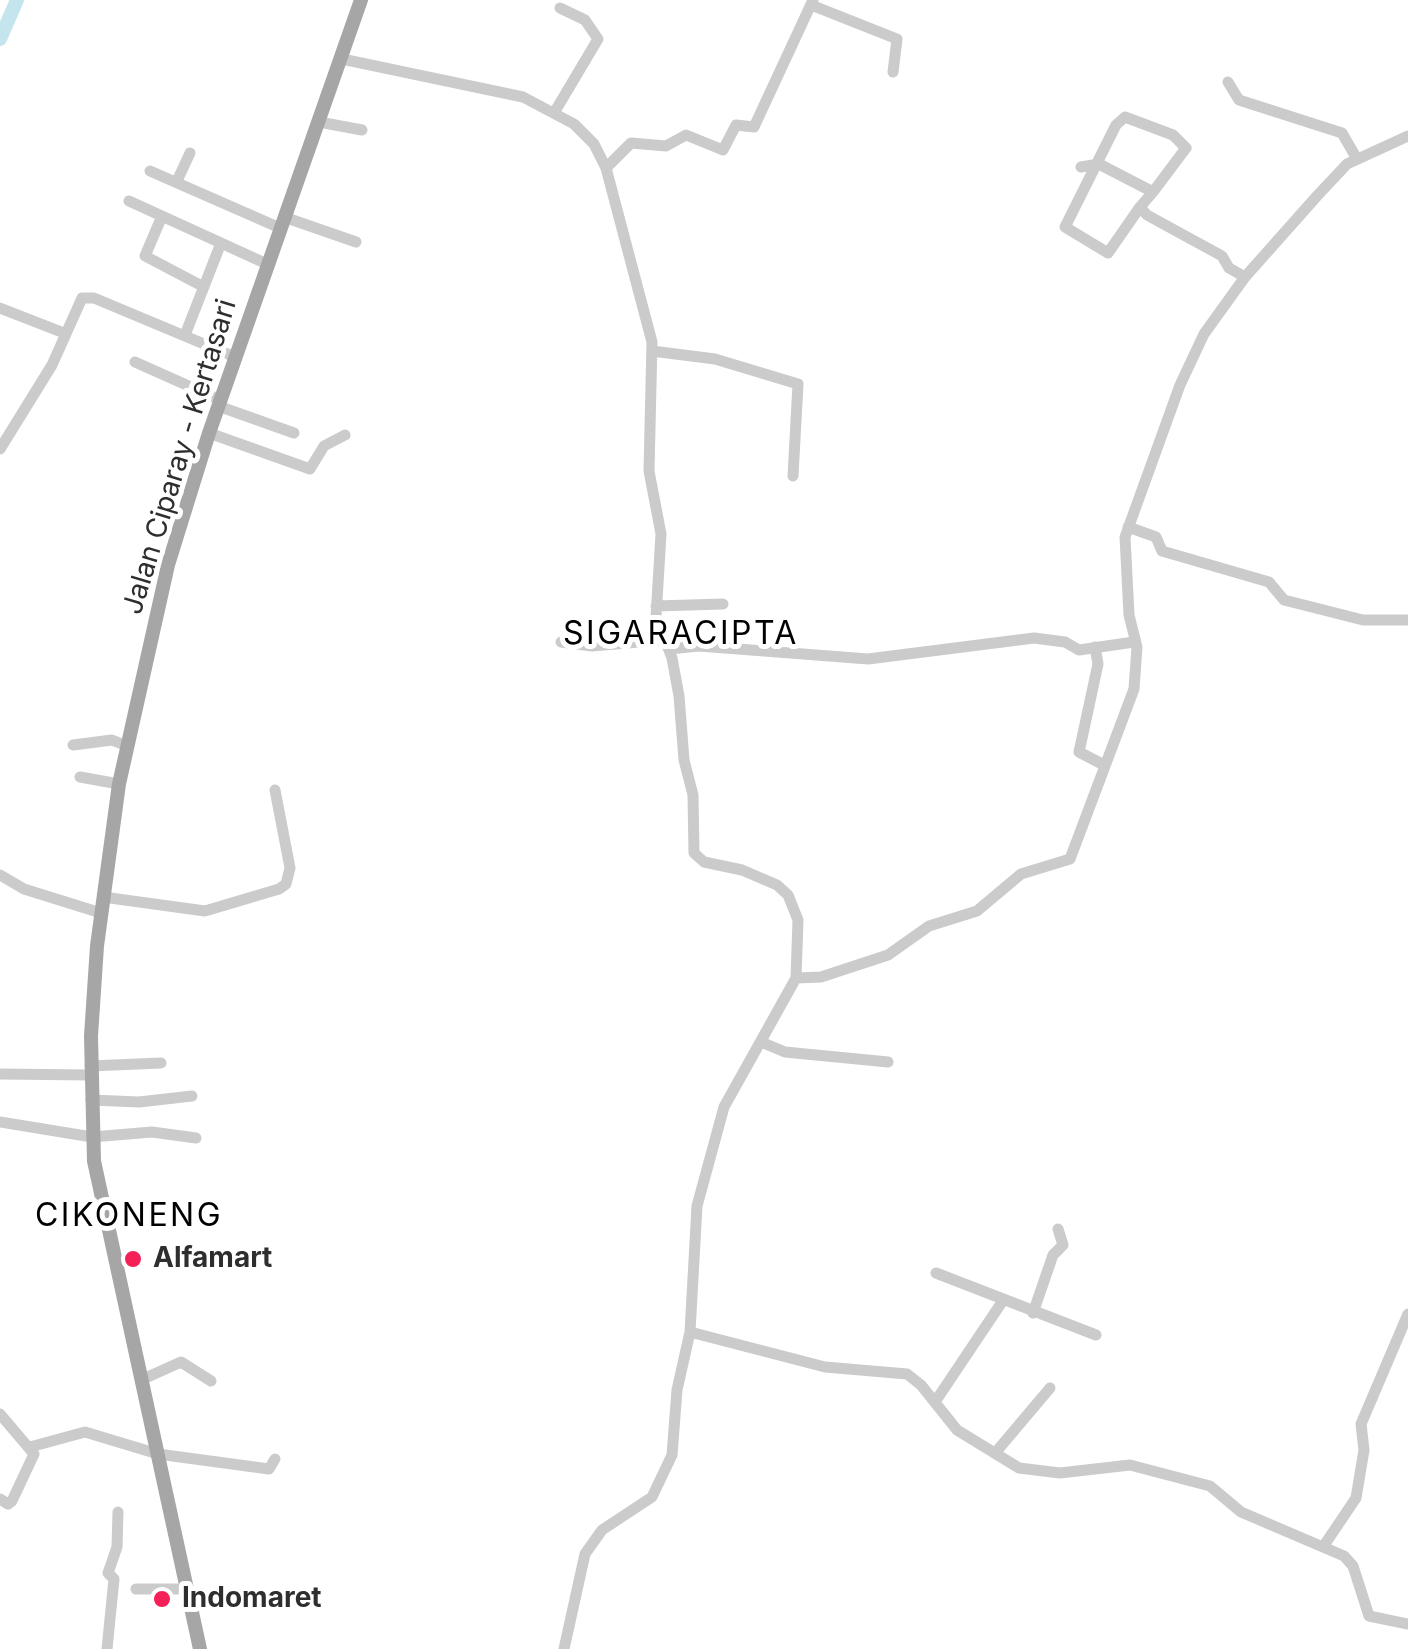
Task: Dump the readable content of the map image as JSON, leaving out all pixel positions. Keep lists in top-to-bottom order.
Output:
{
  "streets": {
    "main road": ["Jalan Ciparay - Kertasari"]
  },
  "districts": ["SIGARACIPTA", "CIKONENG"],
  "places": ["Alfamart", "Indomaret"]
}
